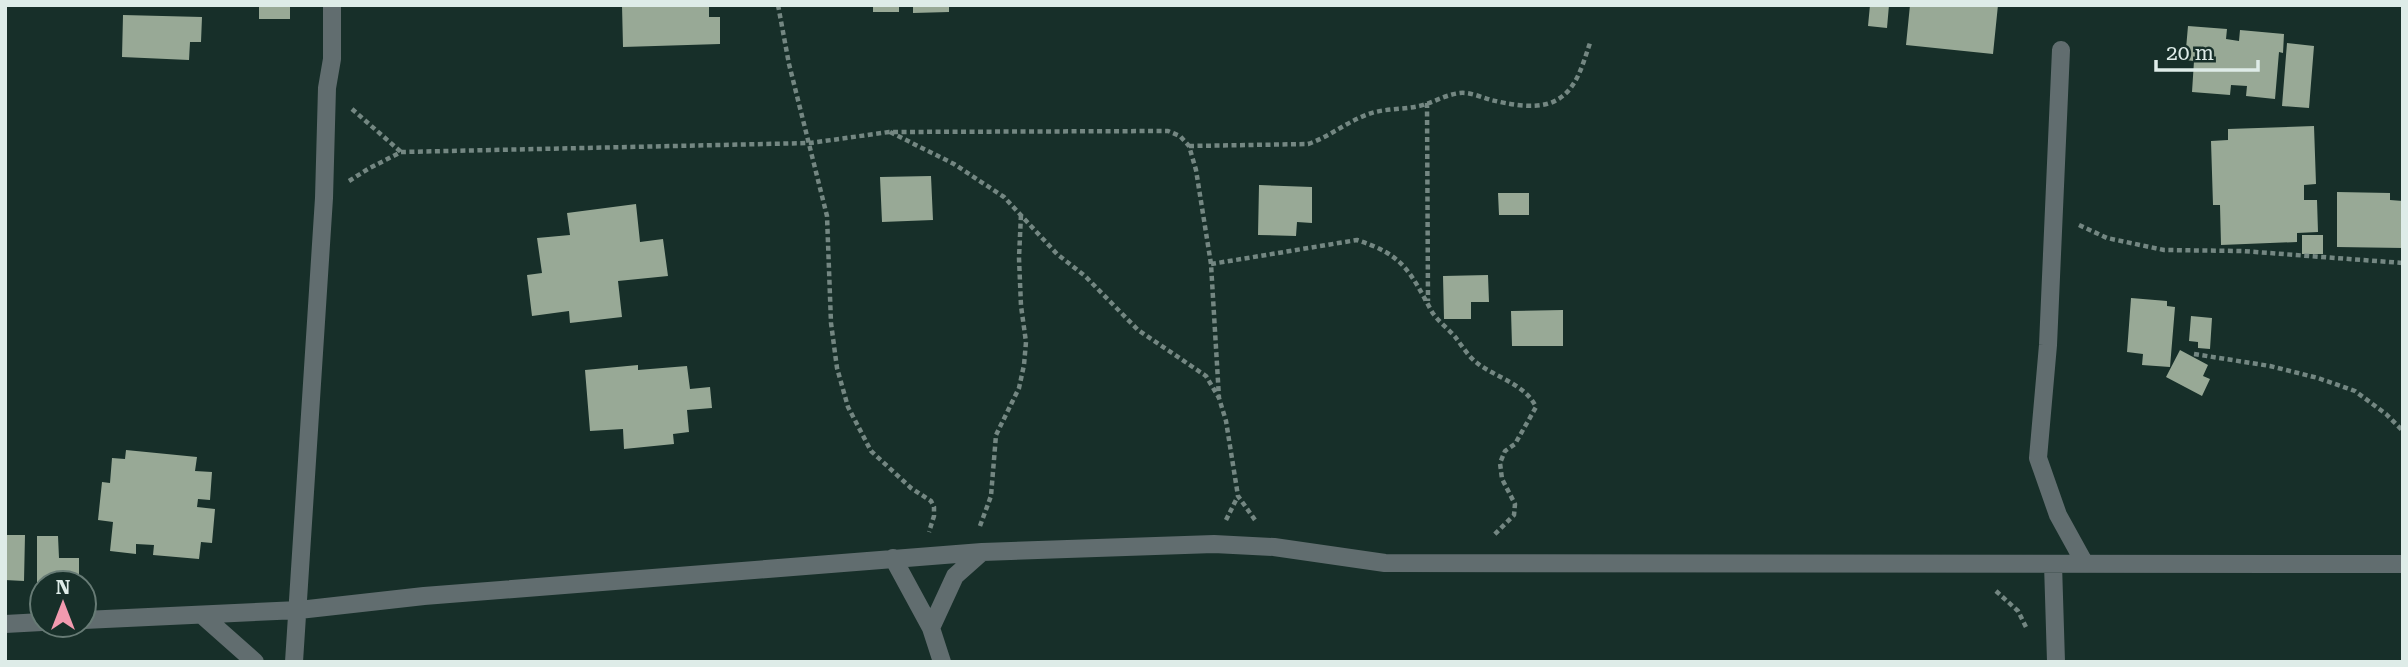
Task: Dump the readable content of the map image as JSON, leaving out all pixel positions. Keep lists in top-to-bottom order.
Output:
{
  "scale_bar": "20 m",
  "north": "top"
}
